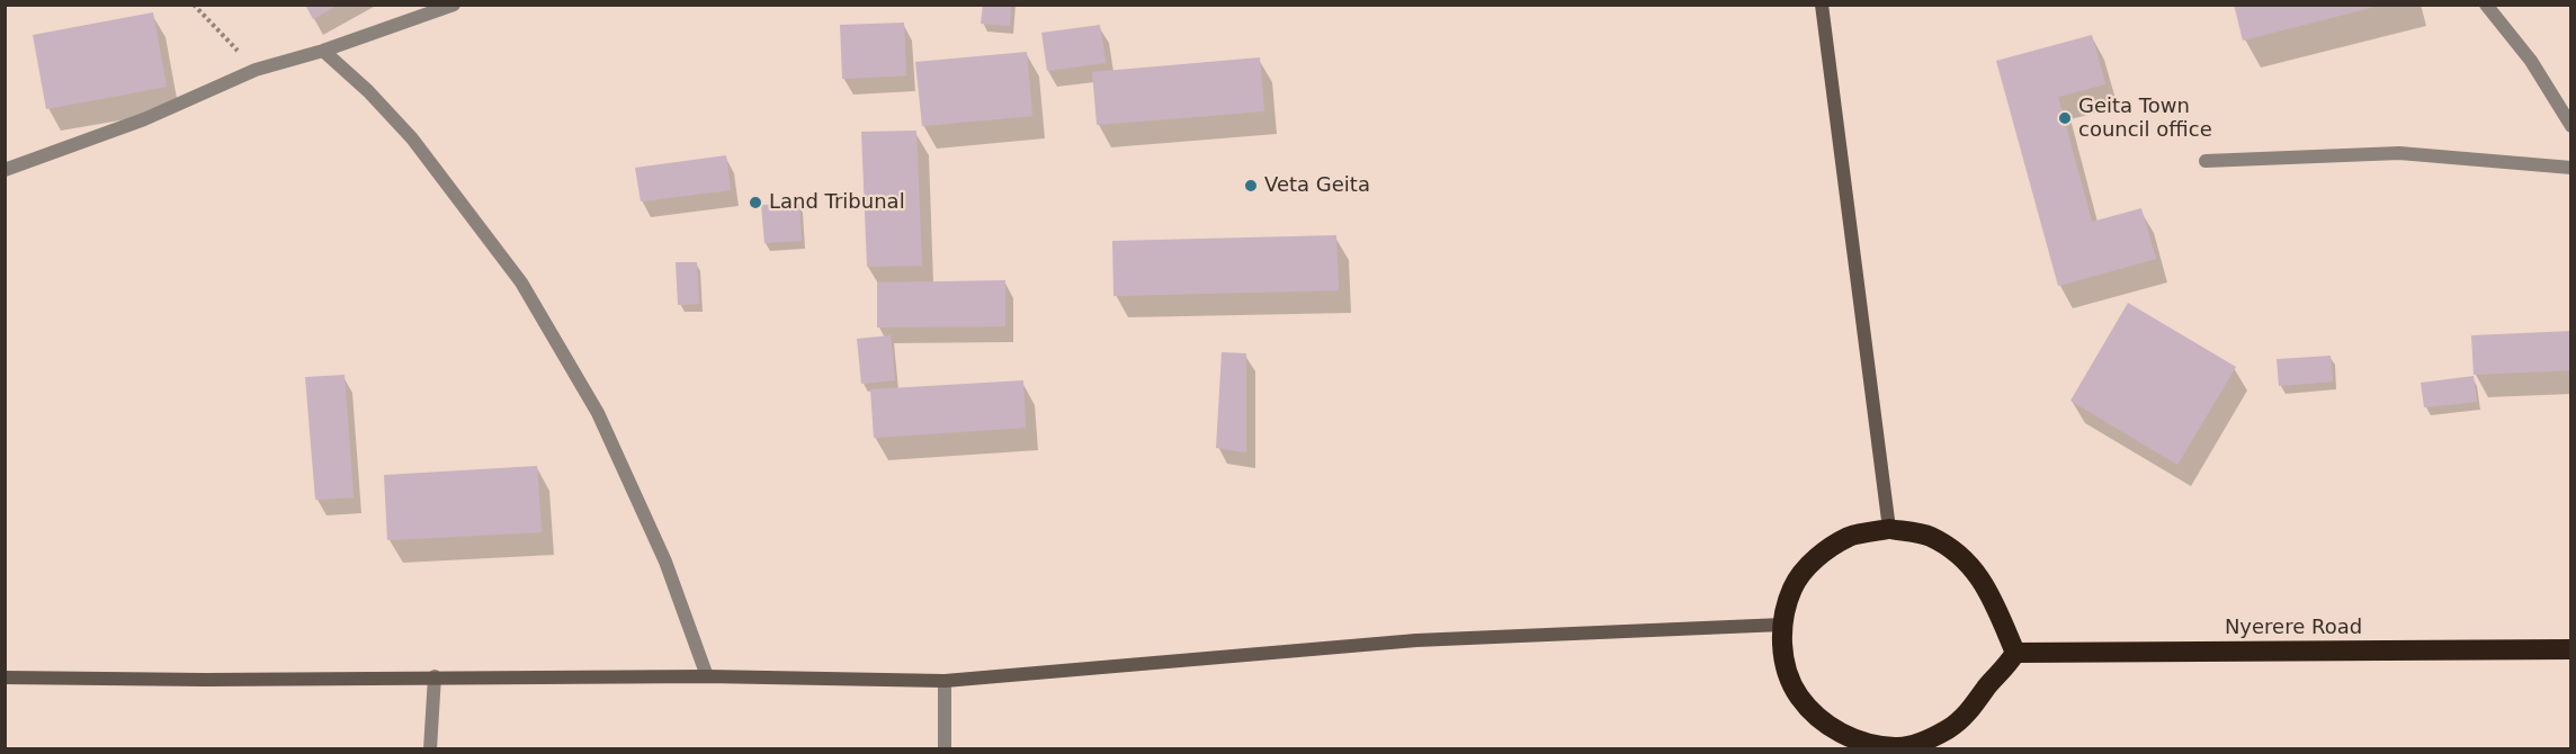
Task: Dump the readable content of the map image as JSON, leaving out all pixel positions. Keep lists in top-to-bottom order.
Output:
{
  "streets": {
    "highway": ["Nyerere Road"]
  },
  "places": ["Geita Town council office", "Veta Geita", "Land Tribunal"]
}
